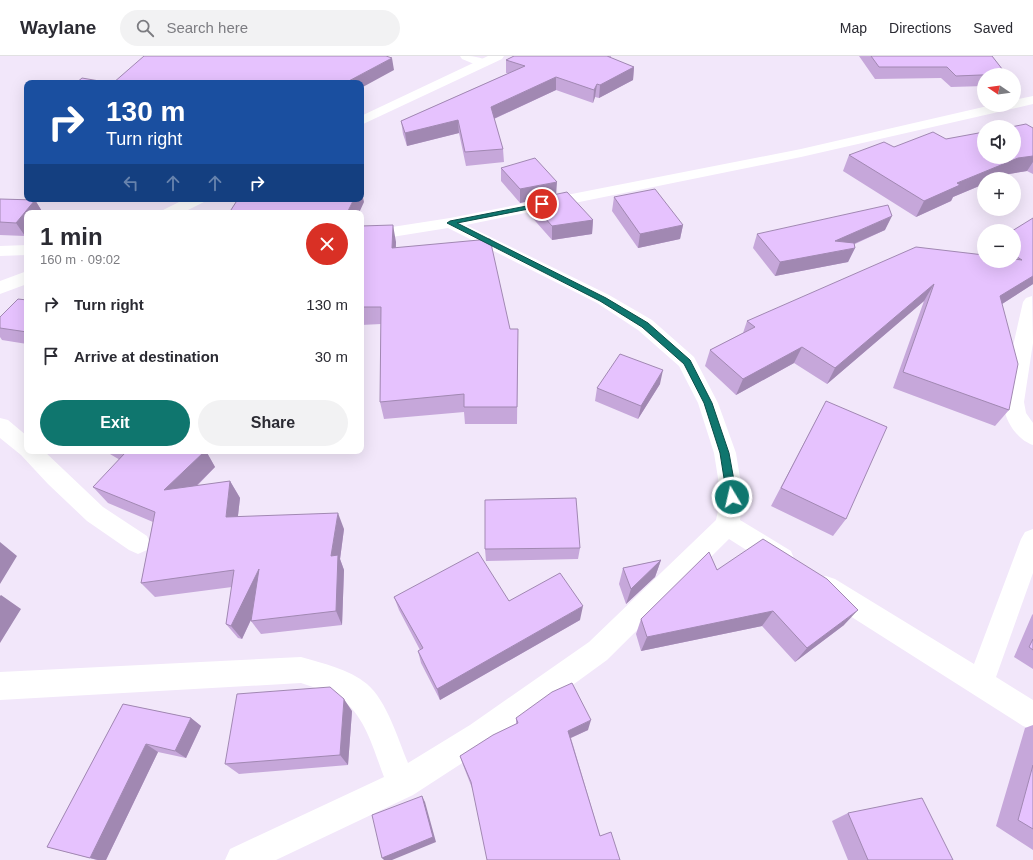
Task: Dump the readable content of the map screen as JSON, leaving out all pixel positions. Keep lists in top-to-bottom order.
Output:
{
  "north": "left",
  "page": {
    "header": "Waylane",
    "search": "Search here",
    "nav": ["Map", "Directions", "Saved"],
    "map_buttons": ["+", "−"],
    "turn": ["130 m", "Turn right"],
    "heading": ["1 min", "160 m · 09:02"],
    "list": [
      {
        "name": "Turn right",
        "value": "130 m"
      },
      {
        "name": "Arrive at destination",
        "value": "30 m"
      }
    ],
    "buttons": ["Exit", "Share"]
  }
}
